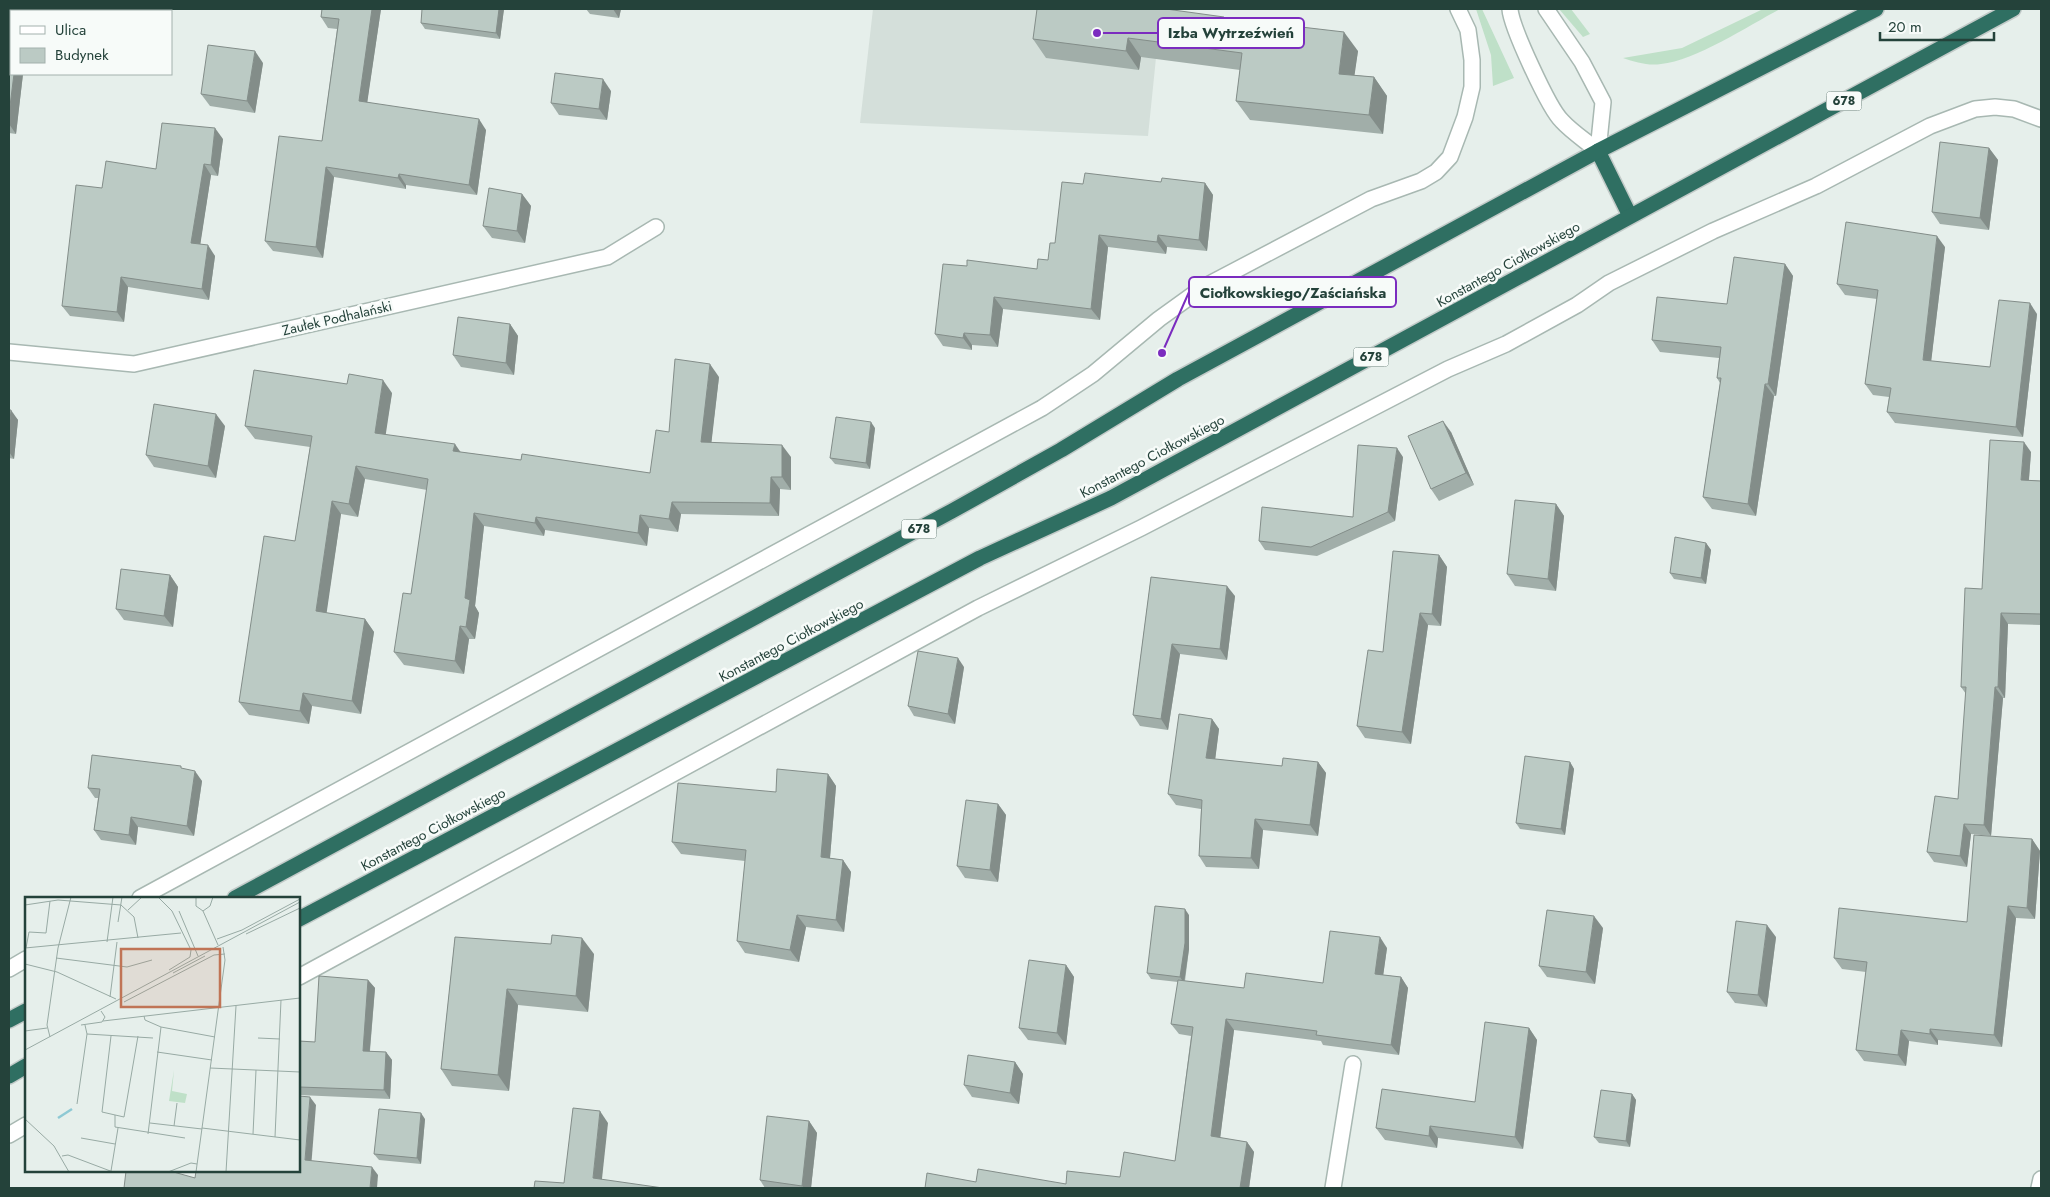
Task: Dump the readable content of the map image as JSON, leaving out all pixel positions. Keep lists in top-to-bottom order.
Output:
{
  "streets": {
    "highway": ["678", "Konstantego Ciołkowskiego"],
    "street": ["Zaułek Podhalański"]
  },
  "places": ["Izba Wytrzeźwień", "Ciołkowskiego/Zaściańska"],
  "legend": ["Ulica", "Budynek"],
  "scale_bar": "20 m"
}
